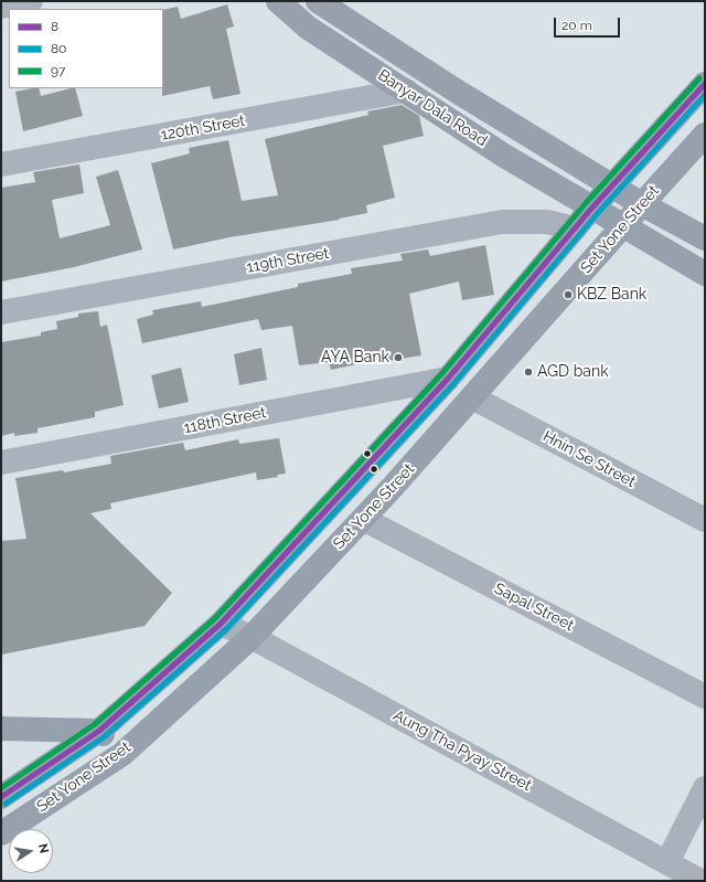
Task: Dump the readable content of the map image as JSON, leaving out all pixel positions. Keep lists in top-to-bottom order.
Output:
{
  "streets": {
    "main road": ["Banyar Dala Road", "Set Yone Street"],
    "street": [
      "120th Street",
      "119th Street",
      "118th Street",
      "Hnin Se Street",
      "Sapal Street",
      "Aung Tha Pyay Street"
    ]
  },
  "crossings": [
    ["Banyar Dala Road", "120th Street"],
    ["Banyar Dala Road", "Set Yone Street"],
    ["Set Yone Street", "119th Street"],
    ["Set Yone Street", "118th Street"],
    ["Set Yone Street", "Hnin Se Street"],
    ["Set Yone Street", "Sapal Street"],
    ["Set Yone Street", "Aung Tha Pyay Street"]
  ],
  "places": ["KBZ Bank", "AYA Bank", "AGD bank"],
  "lines": ["transit line 97", "transit line 8", "transit line 80"],
  "legend": ["8", "80", "97"],
  "scale_bar": "20 m",
  "north": "right"
}
